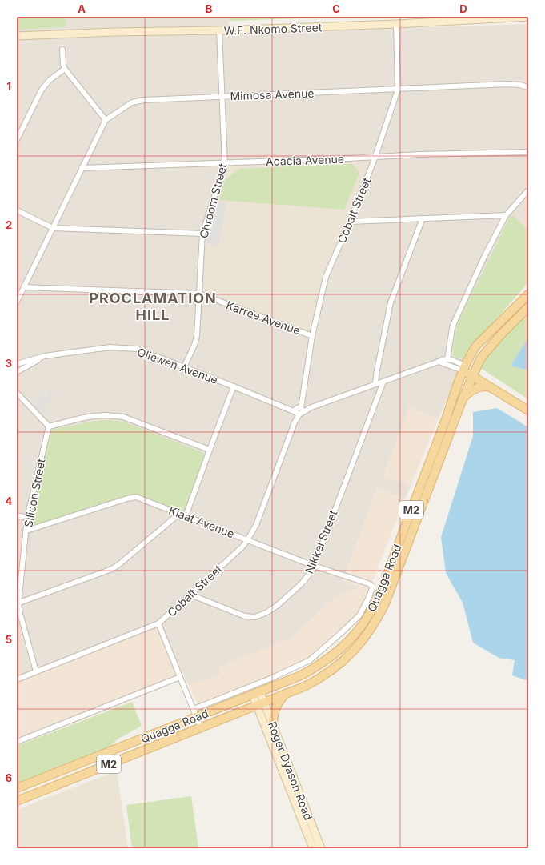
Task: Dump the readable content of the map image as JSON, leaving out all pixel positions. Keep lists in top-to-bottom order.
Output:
{
  "streets": {
    "main road": [
      "W.F. Nkomo Street",
      "M2",
      "Quagga Road",
      "Roger Dyason Road"
    ],
    "street": [
      "Mimosa Avenue",
      "Acacia Avenue",
      "Chroom Street",
      "Cobalt Street",
      "Karree Avenue",
      "Oliewen Avenue",
      "Silicon Street",
      "Kiaat Avenue",
      "Nikkel Street"
    ]
  },
  "crossings": [
    ["W.F. Nkomo Street", "Chroom Street"],
    ["W.F. Nkomo Street", "Cobalt Street"],
    ["Mimosa Avenue", "Chroom Street"],
    ["Mimosa Avenue", "Cobalt Street"],
    ["Acacia Avenue", "Chroom Street"],
    ["Acacia Avenue", "Cobalt Street"],
    ["Chroom Street", "Karree Avenue"],
    ["Chroom Street", "Oliewen Avenue"],
    ["Cobalt Street", "Karree Avenue"],
    ["Cobalt Street", "Oliewen Avenue"],
    ["Cobalt Street", "Silicon Street"],
    ["Cobalt Street", "Kiaat Avenue"],
    ["Cobalt Street", "Nikkel Street"],
    ["Silicon Street", "Kiaat Avenue"],
    ["Kiaat Avenue", "Nikkel Street"],
    ["Quagga Road", "Roger Dyason Road"]
  ],
  "districts": ["PROCLAMATION HILL"],
  "grid": {
    "columns": [
      "A",
      "B",
      "C",
      "D"
    ],
    "rows": [
      "1",
      "2",
      "3",
      "4",
      "5",
      "6"
    ]
  }
}
